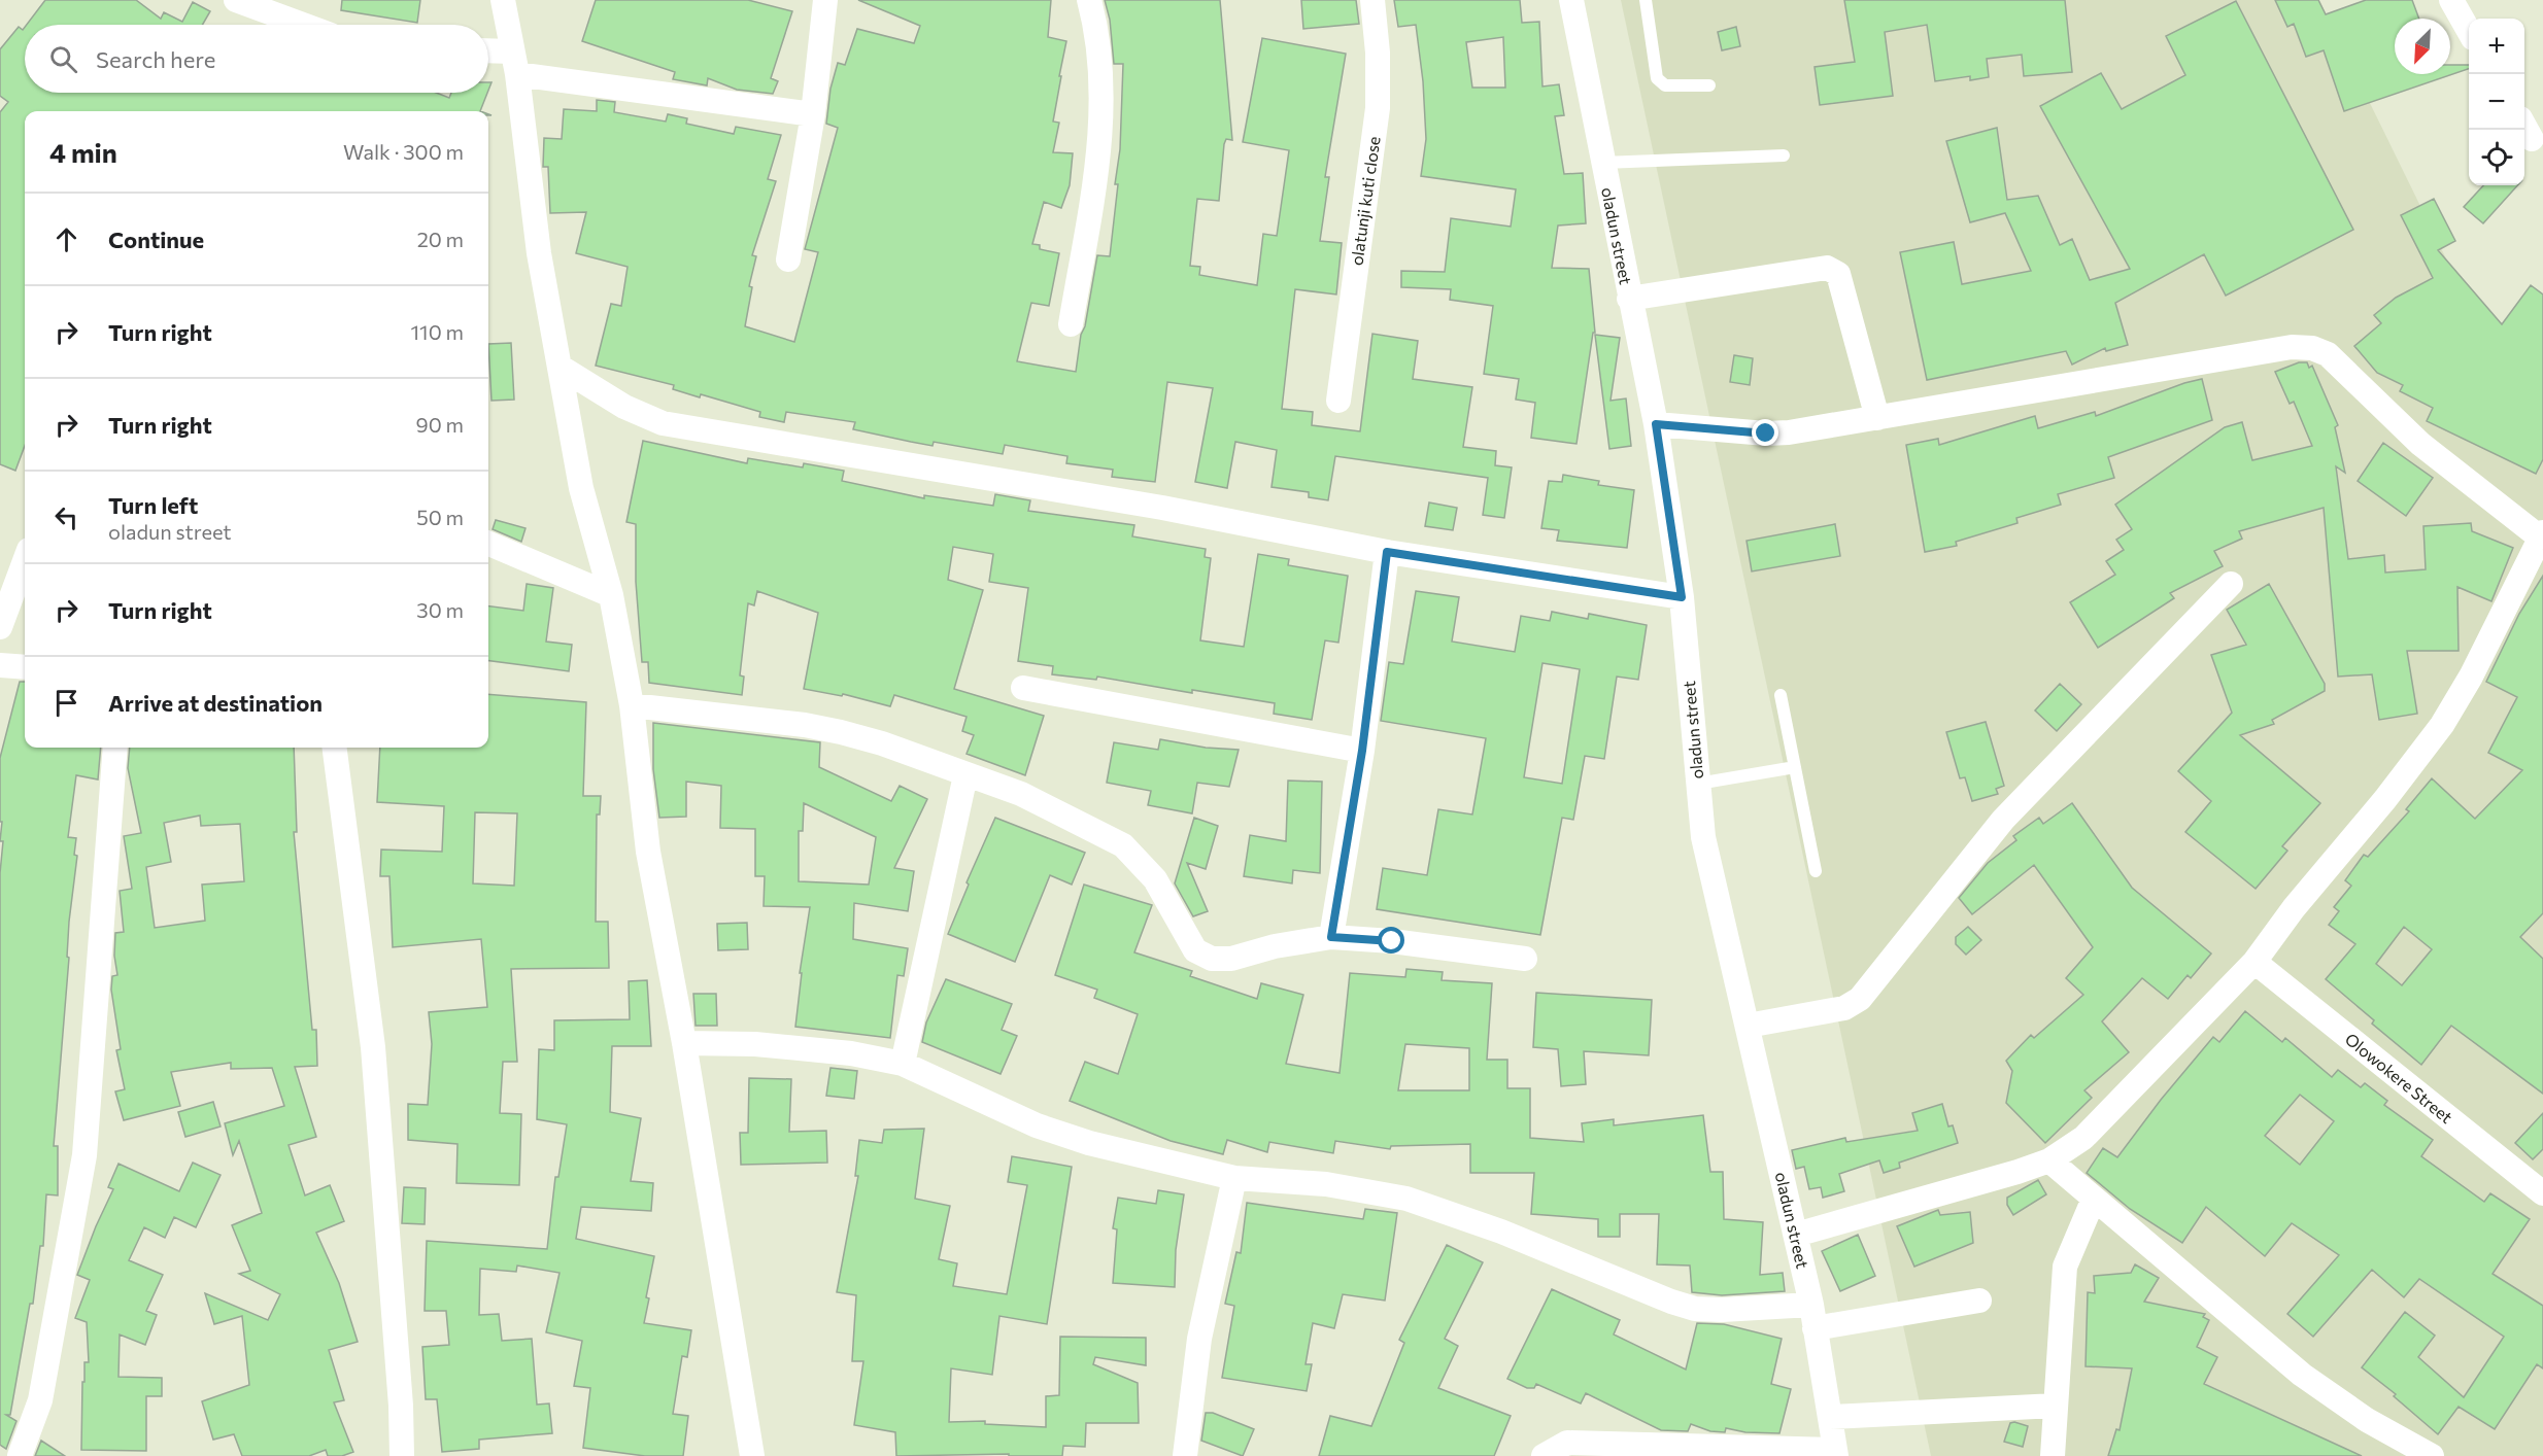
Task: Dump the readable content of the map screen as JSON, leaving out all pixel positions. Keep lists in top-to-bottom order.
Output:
{
  "streets": {
    "street": ["olatunji kuti close", "oladun street", "Olowokere Street"]
  },
  "north": "bottom left",
  "page": {
    "map_buttons": ["+", "−"],
    "search": "Search here",
    "heading": ["4 min", "Walk · 300 m"],
    "list": [
      ["Continue", "20 m"],
      ["Turn right", "110 m"],
      ["Turn right", "90 m"],
      ["Turn left", "oladun street", "50 m"],
      ["Turn right", "30 m"],
      "Arrive at destination"
    ]
  }
}
